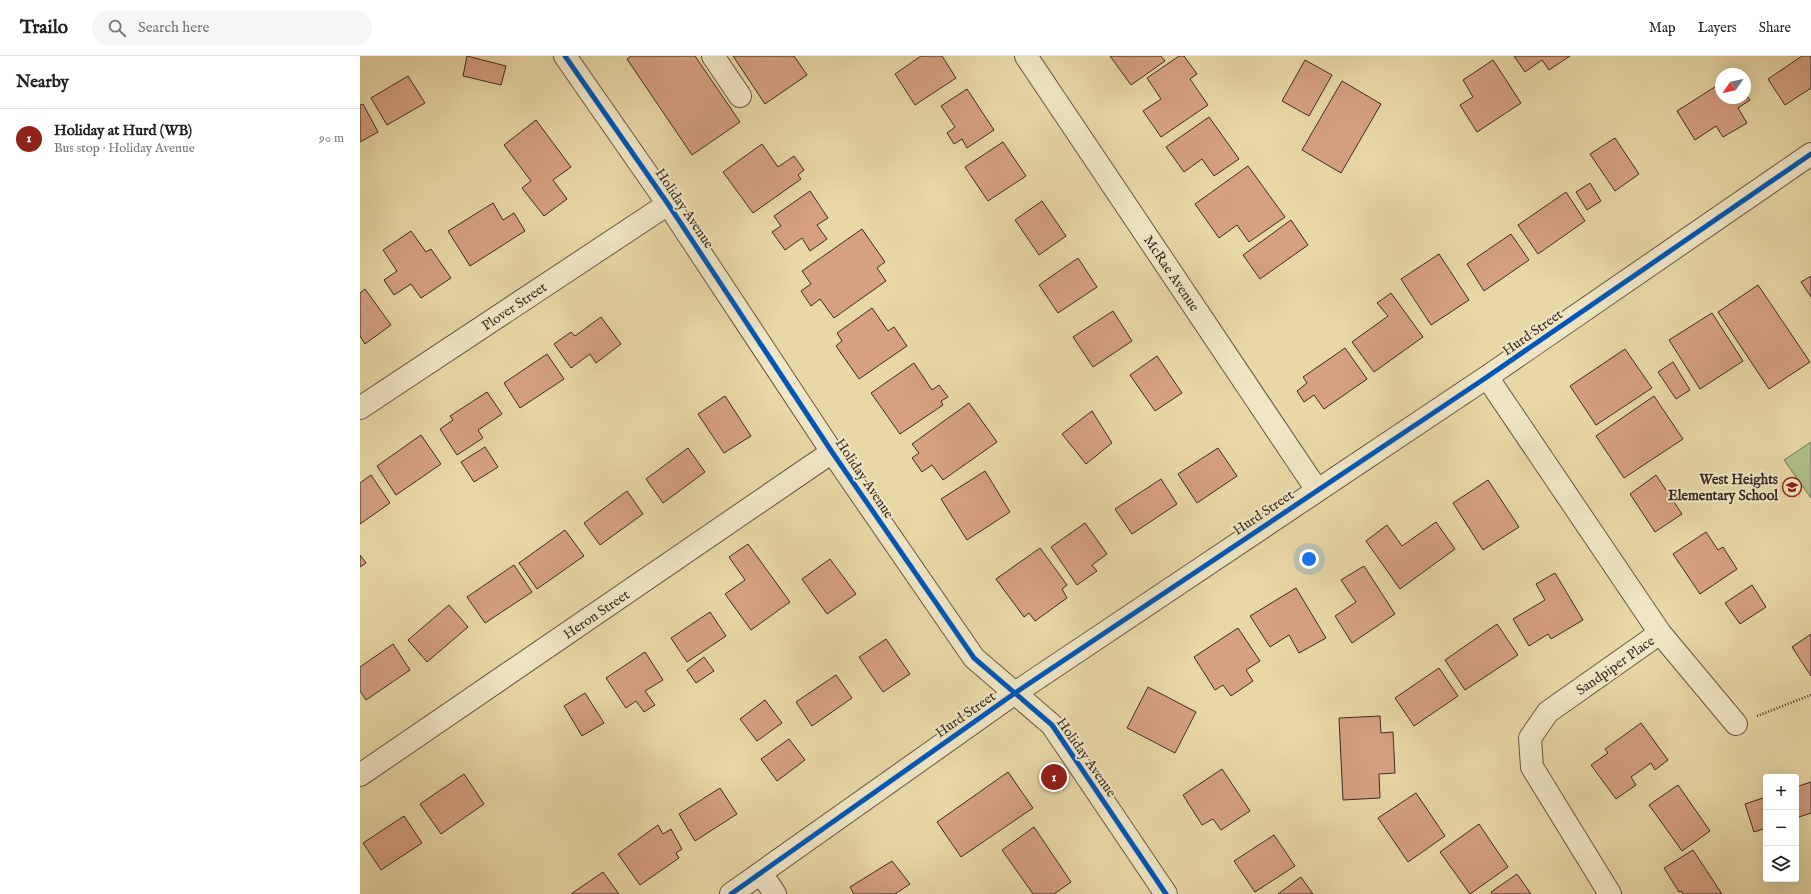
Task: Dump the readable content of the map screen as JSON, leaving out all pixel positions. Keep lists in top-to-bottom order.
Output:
{
  "streets": {
    "street": [
      "Holiday Avenue",
      "McRae Avenue",
      "Plover Street",
      "Hurd Street",
      "Heron Street",
      "Sandpiper Place"
    ]
  },
  "crossings": [
    ["Holiday Avenue", "Plover Street"],
    ["Holiday Avenue", "Hurd Street"],
    ["Holiday Avenue", "Heron Street"],
    ["McRae Avenue", "Hurd Street"],
    ["Hurd Street", "Sandpiper Place"]
  ],
  "places": {
    "school or university": ["West Heights Elementary School"]
  },
  "north": "bottom left",
  "page": {
    "header": "Trailo",
    "search": "Search here",
    "nav": ["Map", "Layers", "Share"],
    "heading": "Nearby",
    "list": [
      {
        "mark": "1",
        "name": "Holiday at Hurd (WB)",
        "note": "Bus stop · Holiday Avenue",
        "value": "90 m"
      }
    ],
    "pins": "1",
    "map_buttons": ["+", "−"]
  }
}
